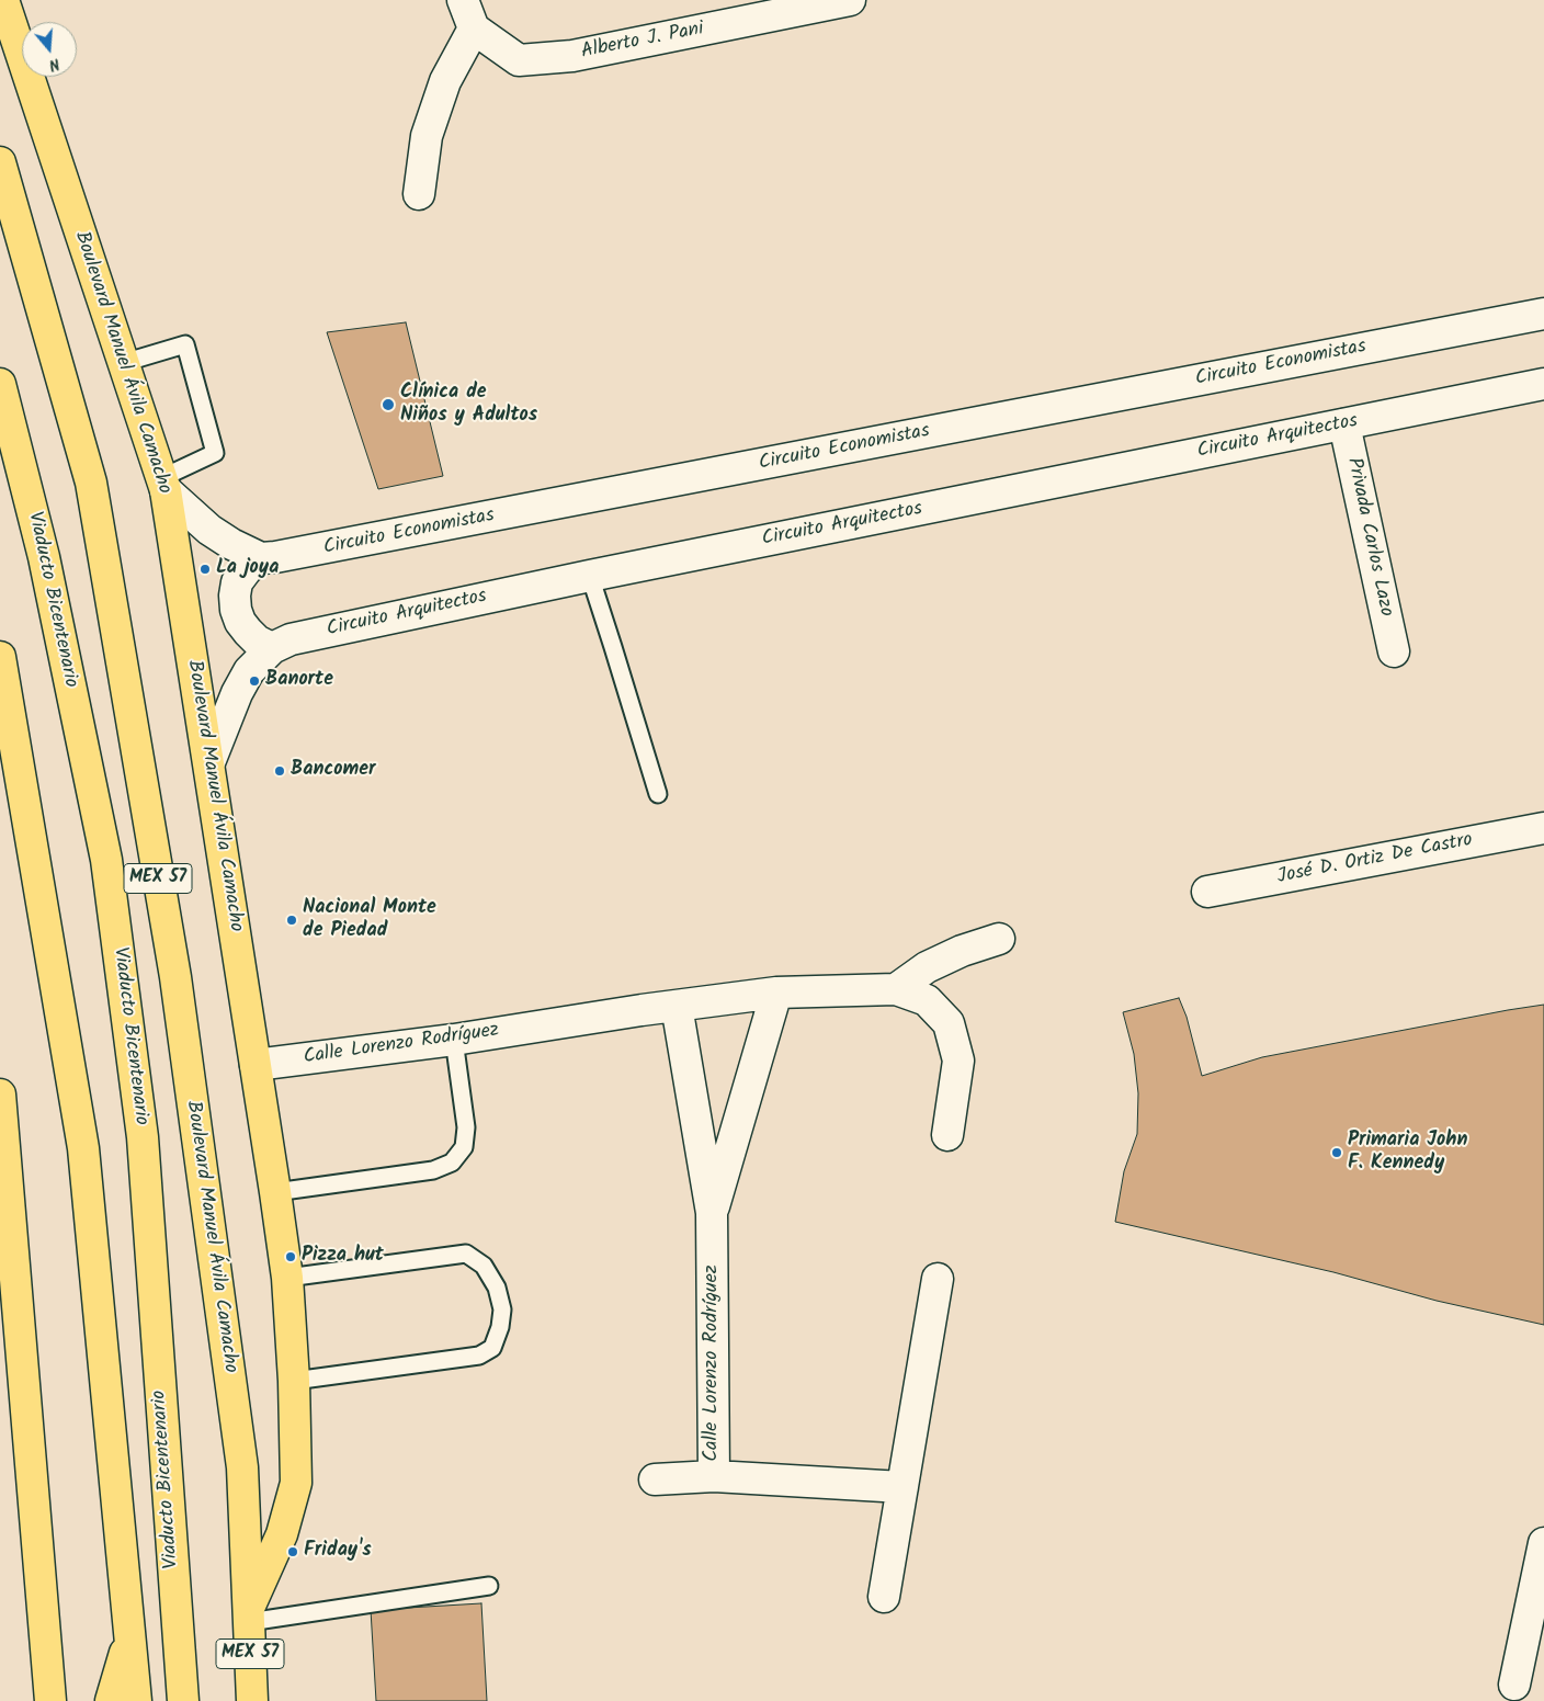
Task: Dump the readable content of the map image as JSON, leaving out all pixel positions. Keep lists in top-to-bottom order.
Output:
{
  "streets": {
    "main road": ["Boulevard Manuel Ávila Camacho", "Viaducto Bicentenario", "MEX 57"],
    "street": [
      "Alberto J. Pani",
      "Circuito Economistas",
      "Circuito Arquitectos",
      "Privada Carlos Lazo",
      "José D. Ortiz De Castro",
      "Calle Lorenzo Rodríguez"
    ]
  },
  "crossings": [
    ["Boulevard Manuel Ávila Camacho", "Circuito Arquitectos"],
    ["Boulevard Manuel Ávila Camacho", "Calle Lorenzo Rodríguez"],
    ["Circuito Arquitectos", "Privada Carlos Lazo"]
  ],
  "places": [
    "Clínica de Niños y Adultos",
    "La joya",
    "Banorte",
    "Bancomer",
    "Nacional Monte de Piedad",
    "Primaria John F. Kennedy",
    "Pizza hut",
    "Friday's"
  ],
  "north": "bottom"
}
